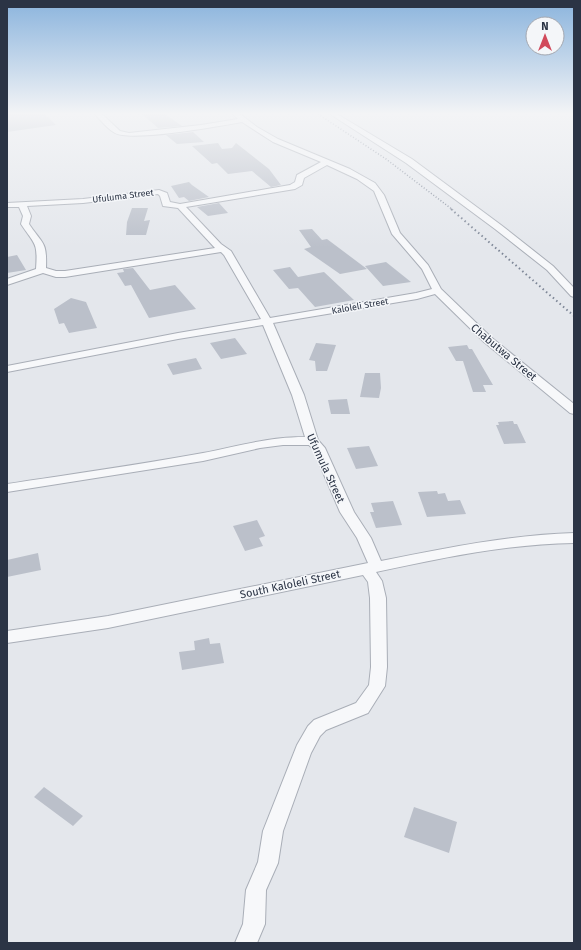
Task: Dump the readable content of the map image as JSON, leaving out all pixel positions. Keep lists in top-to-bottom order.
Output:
{
  "streets": {
    "street": [
      "Ufuluma Street",
      "Kaloleli Street",
      "Chabutwa Street",
      "Ufumula Street",
      "South Kaloleli Street"
    ]
  },
  "crossings": [
    ["Ufuluma Street", "Kaloleli Street"],
    ["Ufuluma Street", "Ufumula Street"],
    ["Kaloleli Street", "Chabutwa Street"],
    ["Kaloleli Street", "Ufumula Street"],
    ["Ufumula Street", "South Kaloleli Street"]
  ],
  "north": "top"
}
